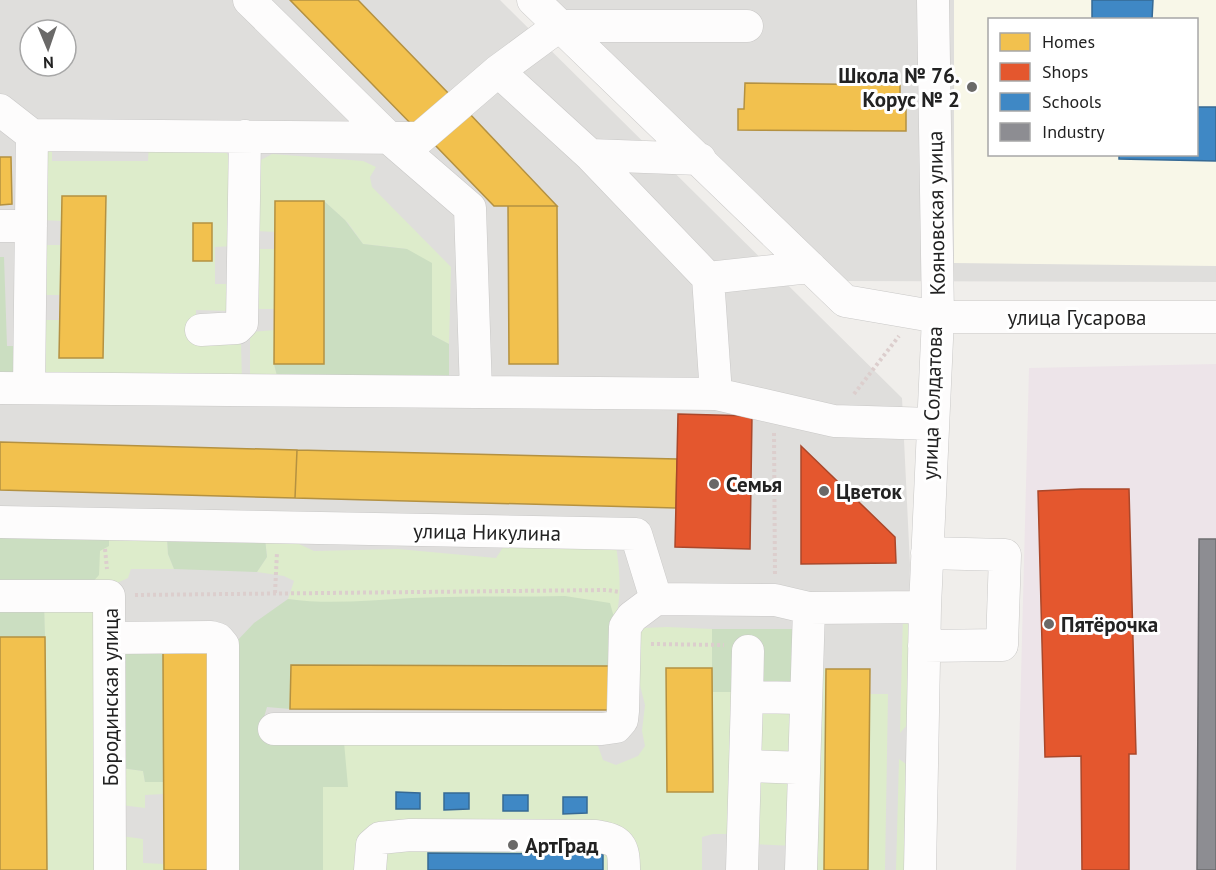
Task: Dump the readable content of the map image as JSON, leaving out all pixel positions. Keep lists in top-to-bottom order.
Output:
{
  "streets": {
    "street": [
      "Кояновская улица",
      "улица Гусарова",
      "улица Солдатова",
      "улица Никулина",
      "Бородинская улица"
    ]
  },
  "crossings": [
    ["Кояновская улица", "улица Гусарова"],
    ["Кояновская улица", "улица Солдатова"],
    ["улица Гусарова", "улица Солдатова"],
    ["улица Никулина", "Бородинская улица"]
  ],
  "places": [
    "Школа № 76. Корус № 2",
    "Семья",
    "Цветок",
    "Пятёрочка",
    "АртГрад"
  ],
  "legend": [
    "Homes",
    "Shops",
    "Schools",
    "Industry"
  ],
  "north": "bottom"
}
